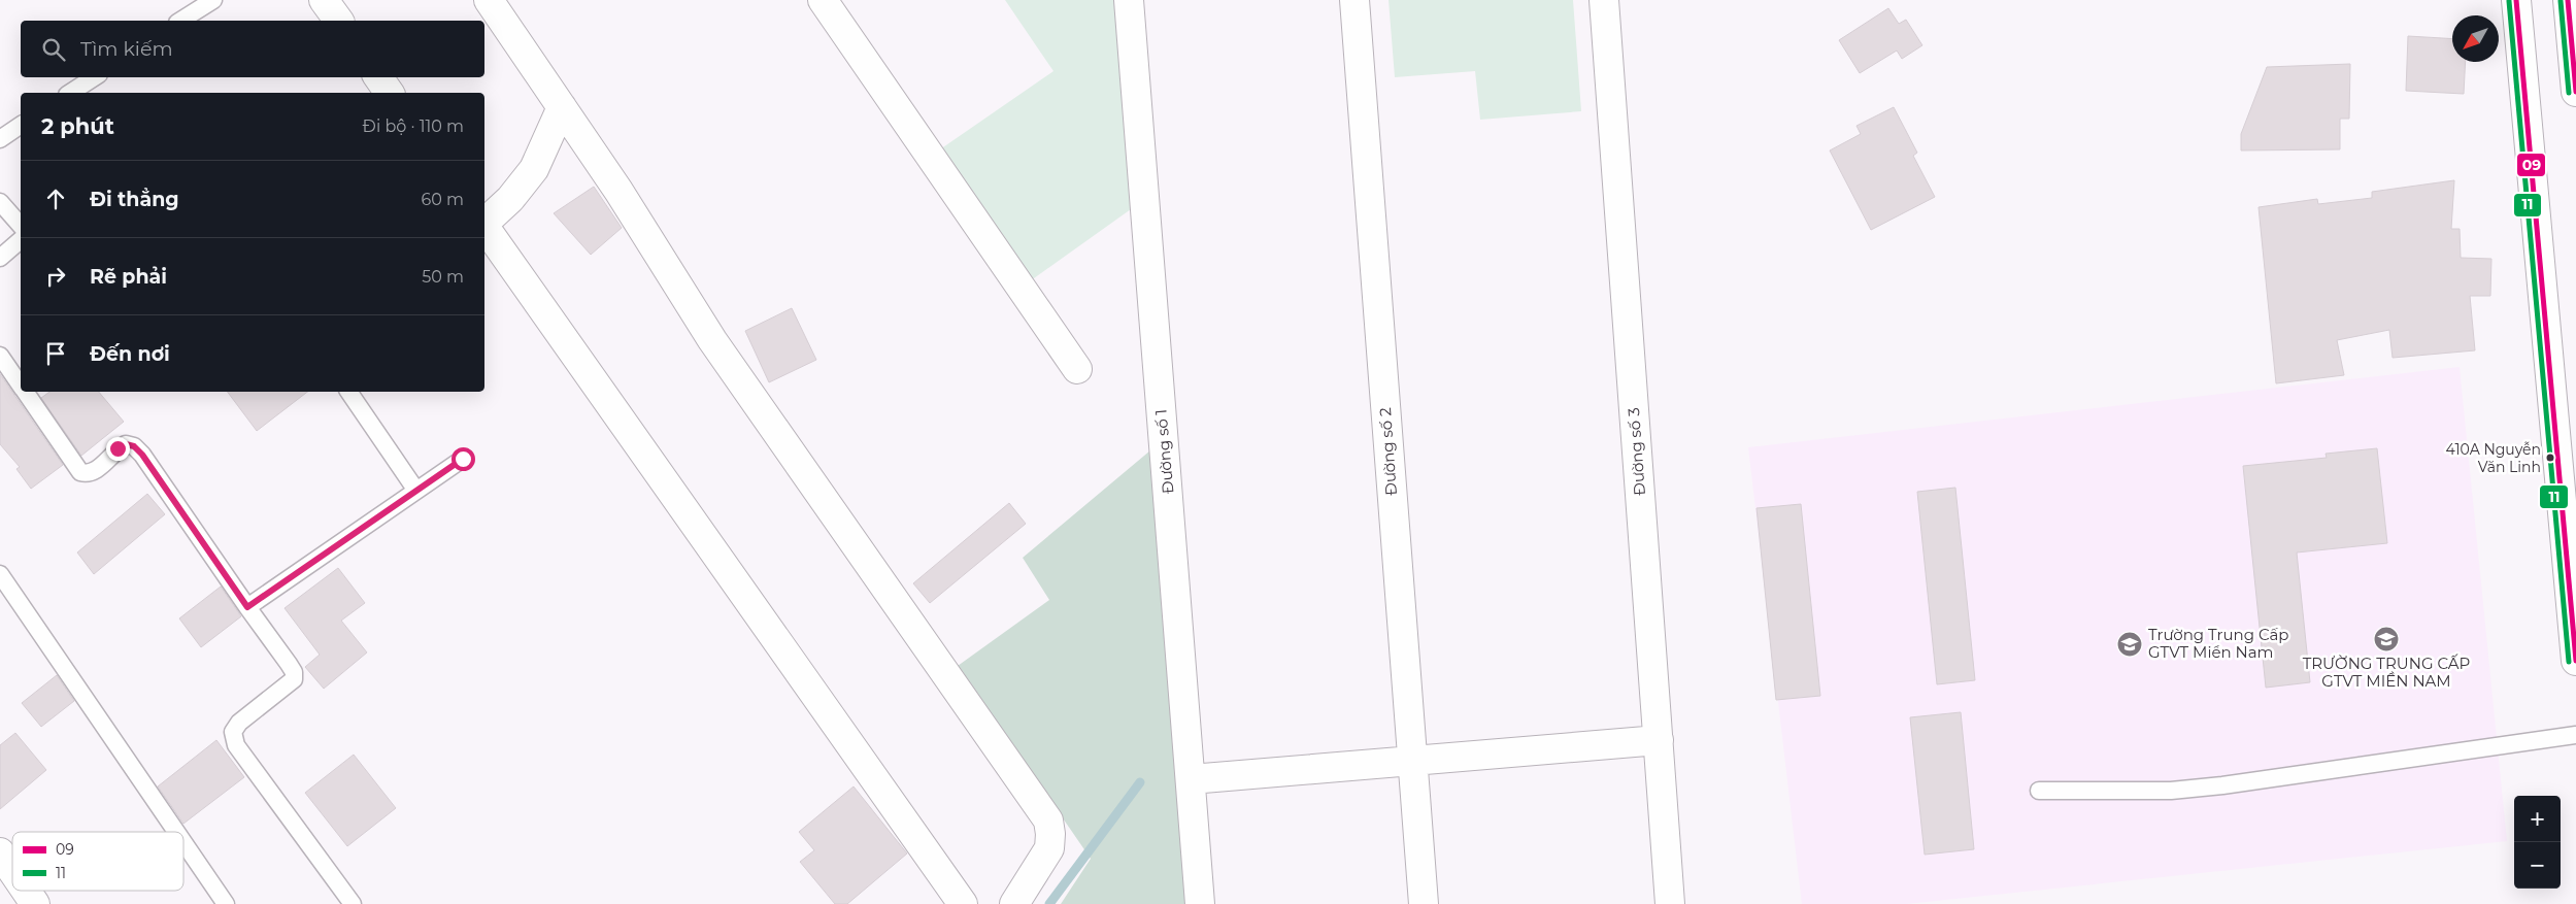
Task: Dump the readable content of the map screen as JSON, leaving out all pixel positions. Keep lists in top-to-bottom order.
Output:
{
  "streets": {
    "main road": ["Đường số 1", "Đường số 2", "Đường số 3"]
  },
  "places": {
    "other": ["410A Nguyễn Văn Linh"],
    "school or university": ["TRƯỜNG TRUNG CẤP GTVT MIỀN NAM", "Trường Trung Cấp GTVT Miền Nam"]
  },
  "lines": ["transit line 09", "transit line 11"],
  "legend": ["09", "11"],
  "north": "bottom left",
  "page": {
    "search": "Tìm kiếm",
    "heading": ["2 phút", "Đi bộ · 110 m"],
    "list": [
      ["Đi thẳng", "60 m"],
      ["Rẽ phải", "50 m"],
      "Đến nơi"
    ],
    "map_buttons": ["+", "−"]
  }
}
